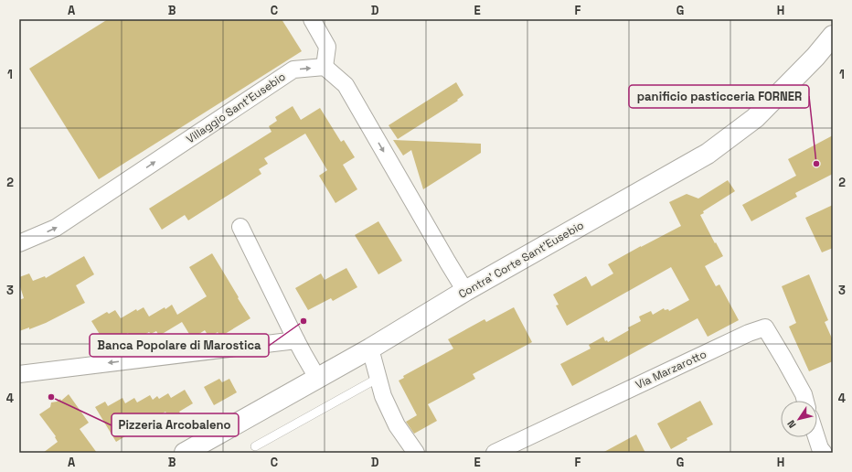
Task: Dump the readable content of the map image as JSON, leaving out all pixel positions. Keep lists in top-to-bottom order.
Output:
{
  "streets": {
    "street": ["Villaggio Sant'Eusebio", "Contra' Corte Sant'Eusebio", "Via Marzarotto"]
  },
  "one_way": ["Villaggio Sant'Eusebio"],
  "places": ["panificio pasticceria FORNER", "Banca Popolare di Marostica", "Pizzeria Arcobaleno"],
  "north": "bottom left",
  "grid": {
    "columns": [
      "A",
      "B",
      "C",
      "D",
      "E",
      "F",
      "G",
      "H"
    ],
    "rows": [
      "1",
      "2",
      "3",
      "4"
    ]
  }
}
